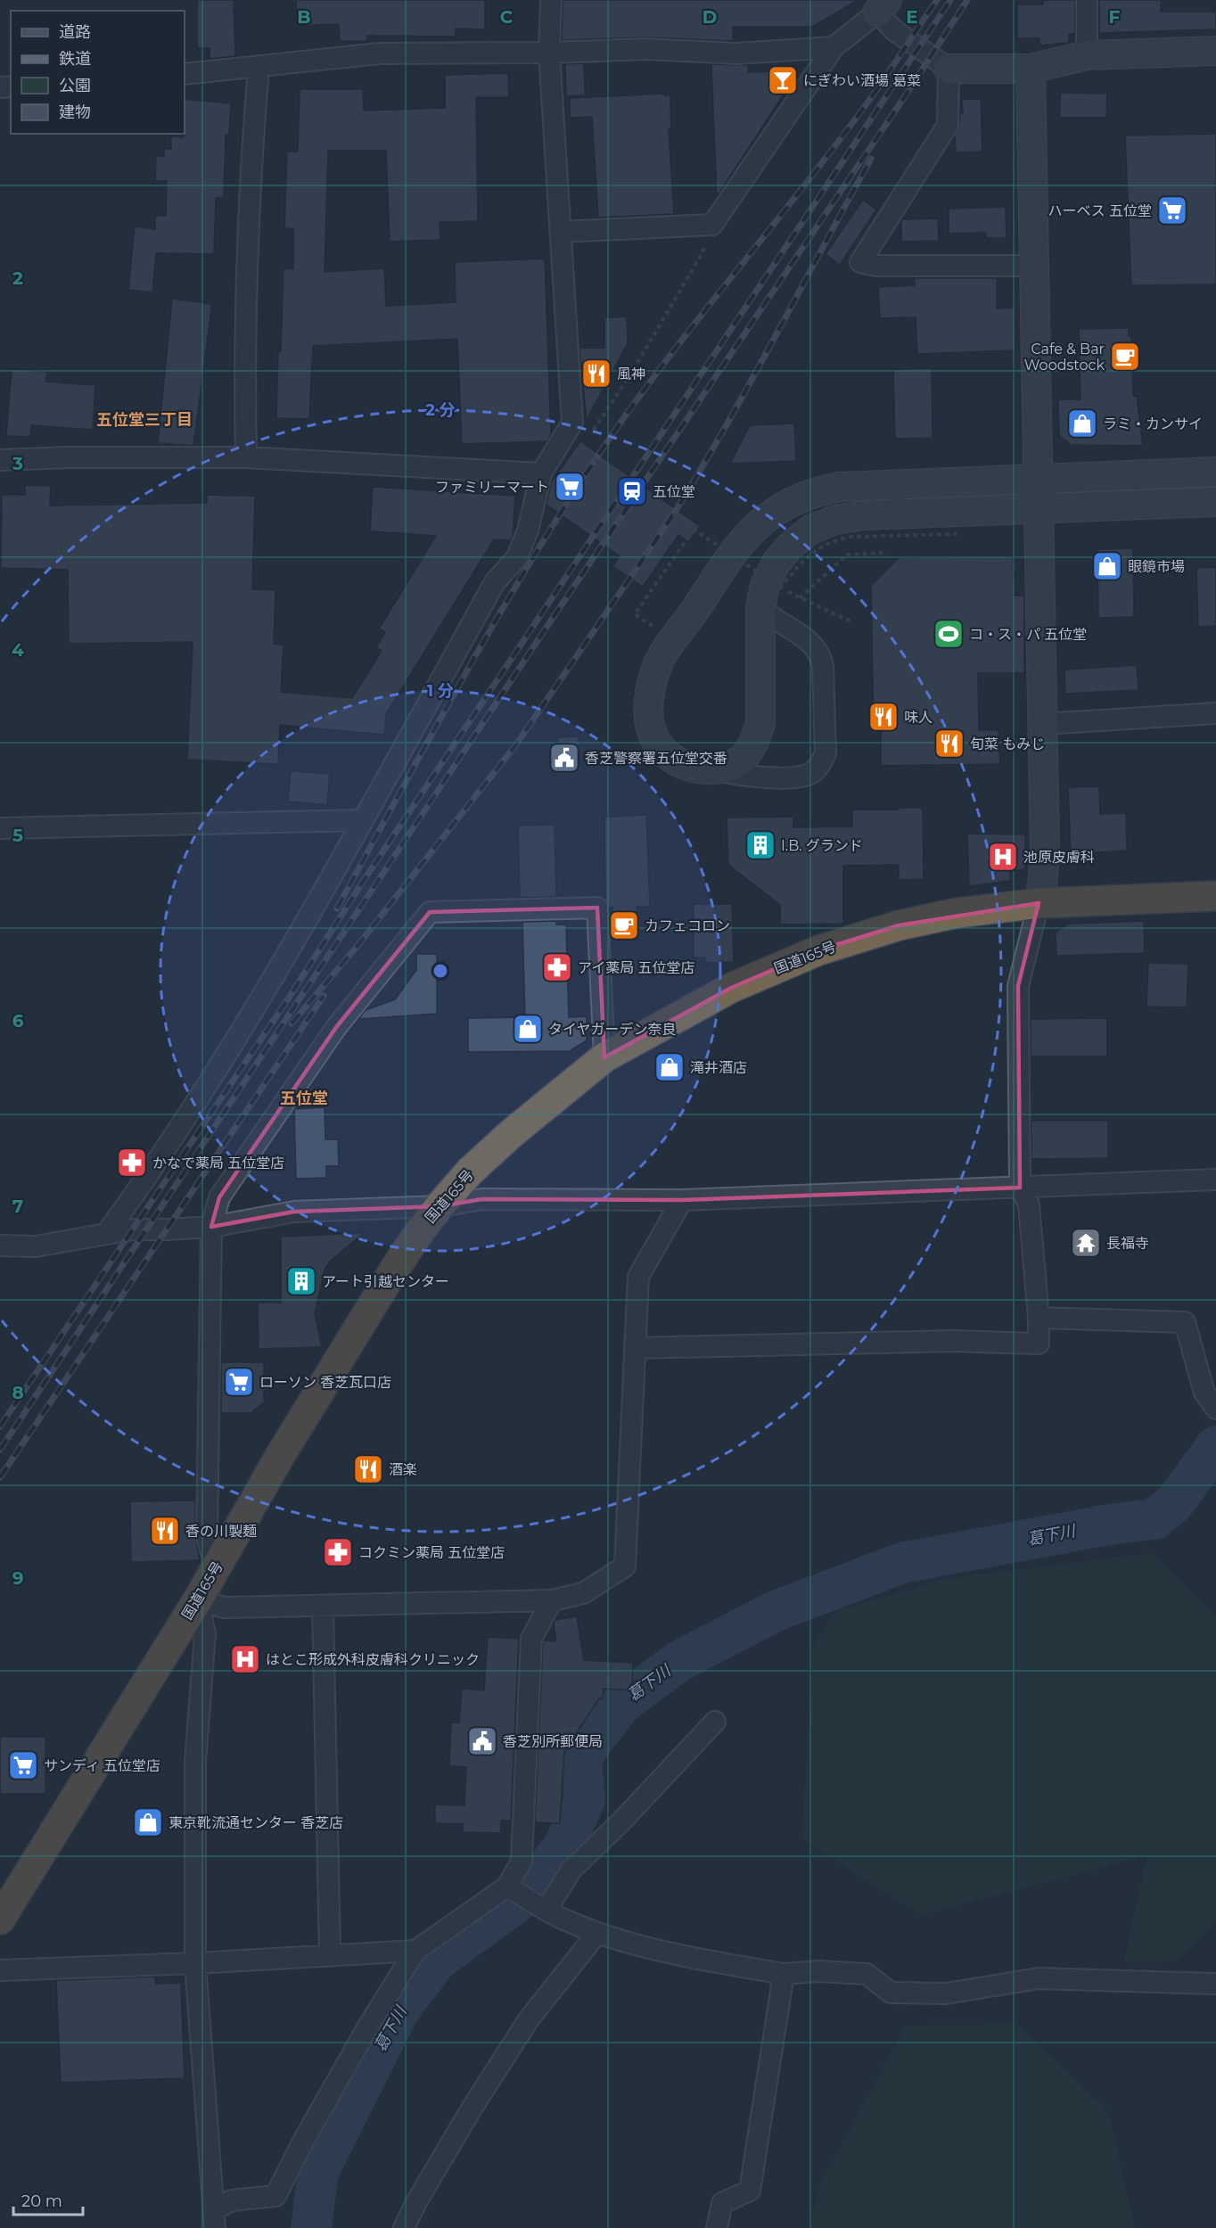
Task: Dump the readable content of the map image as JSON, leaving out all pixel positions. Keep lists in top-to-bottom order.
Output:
{
  "streets": {
    "highway": ["国道165号"]
  },
  "districts": ["五位堂三丁目", "五位堂"],
  "water": ["葛下川"],
  "places": {
    "bar": ["にぎわい酒場 葛菜"],
    "supermarket": [
      "ハーベス 五位堂",
      "ファミリーマート",
      "ローソン 香芝瓦口店",
      "サンディ 五位堂店"
    ],
    "cafe": ["Cafe & Bar Woodstock", "カフェコロン"],
    "restaurant": [
      "風神",
      "味人",
      "旬菜 もみじ",
      "酒楽",
      "香の川製麺"
    ],
    "shop": [
      "ラミ・カンサイ",
      "眼鏡市場",
      "タイヤガーデン奈良",
      "滝井酒店",
      "東京靴流通センター 香芝店"
    ],
    "station": ["五位堂"],
    "sports": ["コ・ス・パ 五位堂"],
    "public building": ["香芝警察署五位堂交番", "香芝別所郵便局"],
    "building": ["I.B. グランド", "アート引越センター"],
    "hospital": ["池原皮膚科", "はとこ形成外科皮膚科クリニック"],
    "pharmacy": ["アイ薬局 五位堂店", "かなで薬局 五位堂店", "コクミン薬局 五位堂店"],
    "temple": ["長福寺"]
  },
  "legend": [
    "道路",
    "鉄道",
    "公園",
    "建物"
  ],
  "scale_bar": "20 m",
  "grid": {
    "columns": [
      "B",
      "C",
      "D",
      "E",
      "F"
    ],
    "rows": [
      "2",
      "3",
      "4",
      "5",
      "6",
      "7",
      "8",
      "9"
    ]
  },
  "rings": ["2 分", "1 分"]
}
